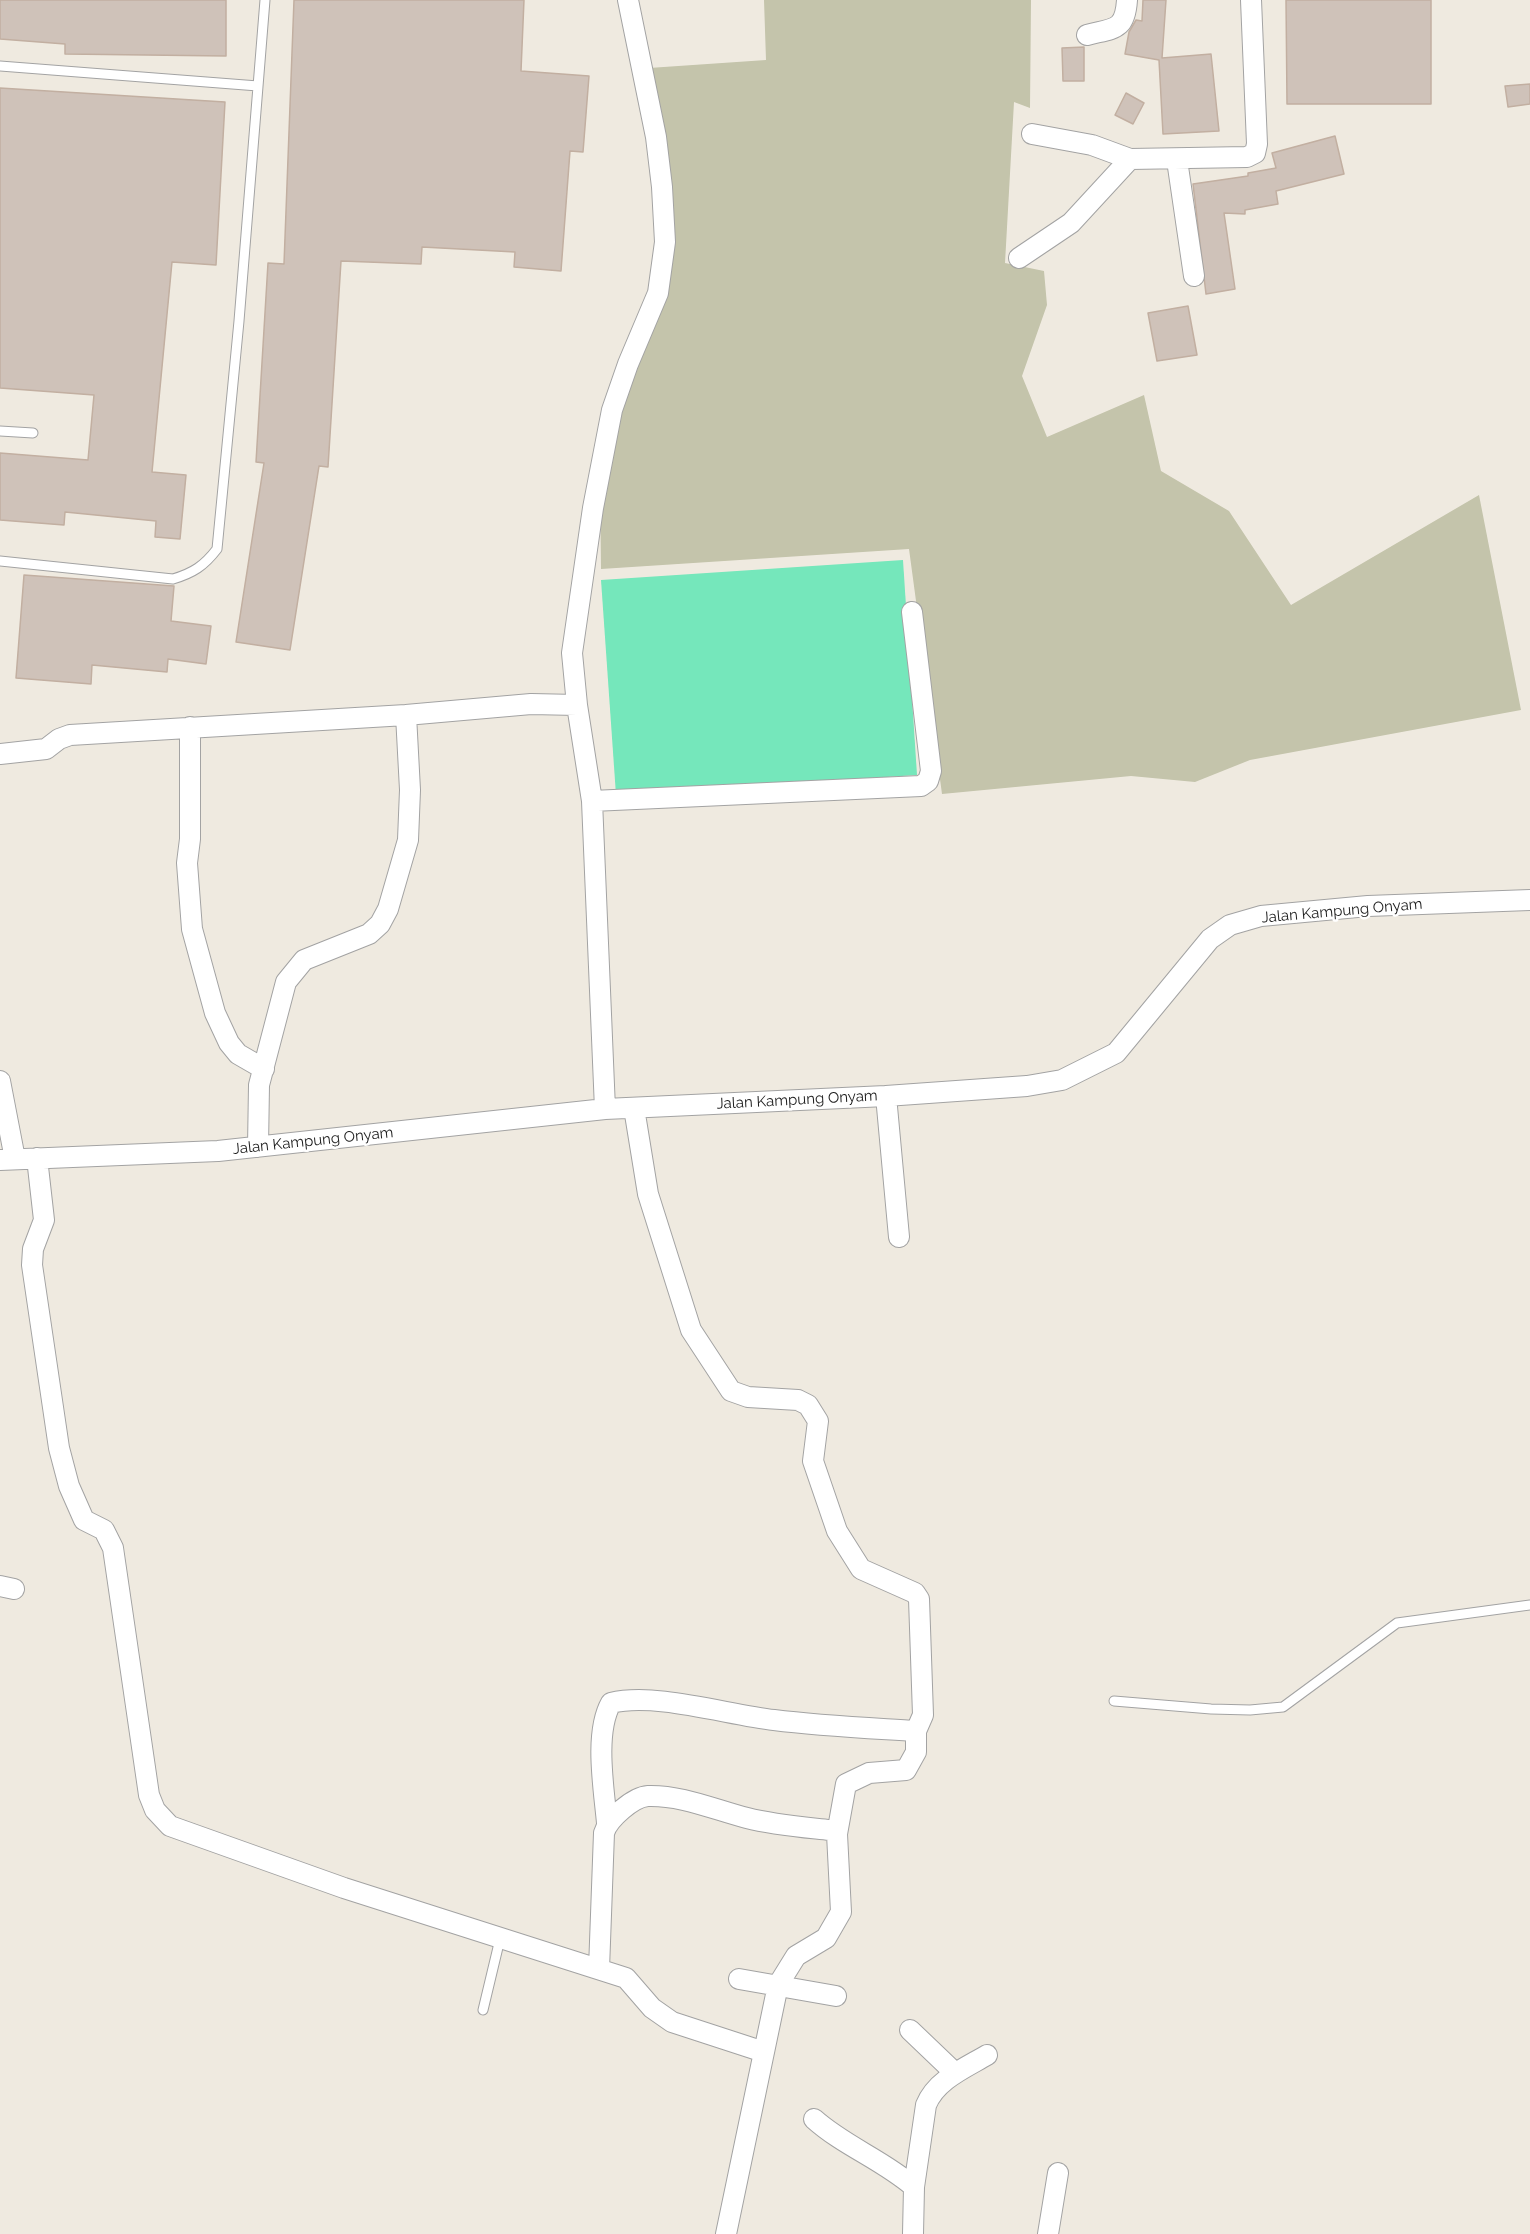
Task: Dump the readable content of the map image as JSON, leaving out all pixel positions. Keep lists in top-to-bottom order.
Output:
{
  "streets": {
    "street": ["Jalan Kampung Onyam"]
  }
}
